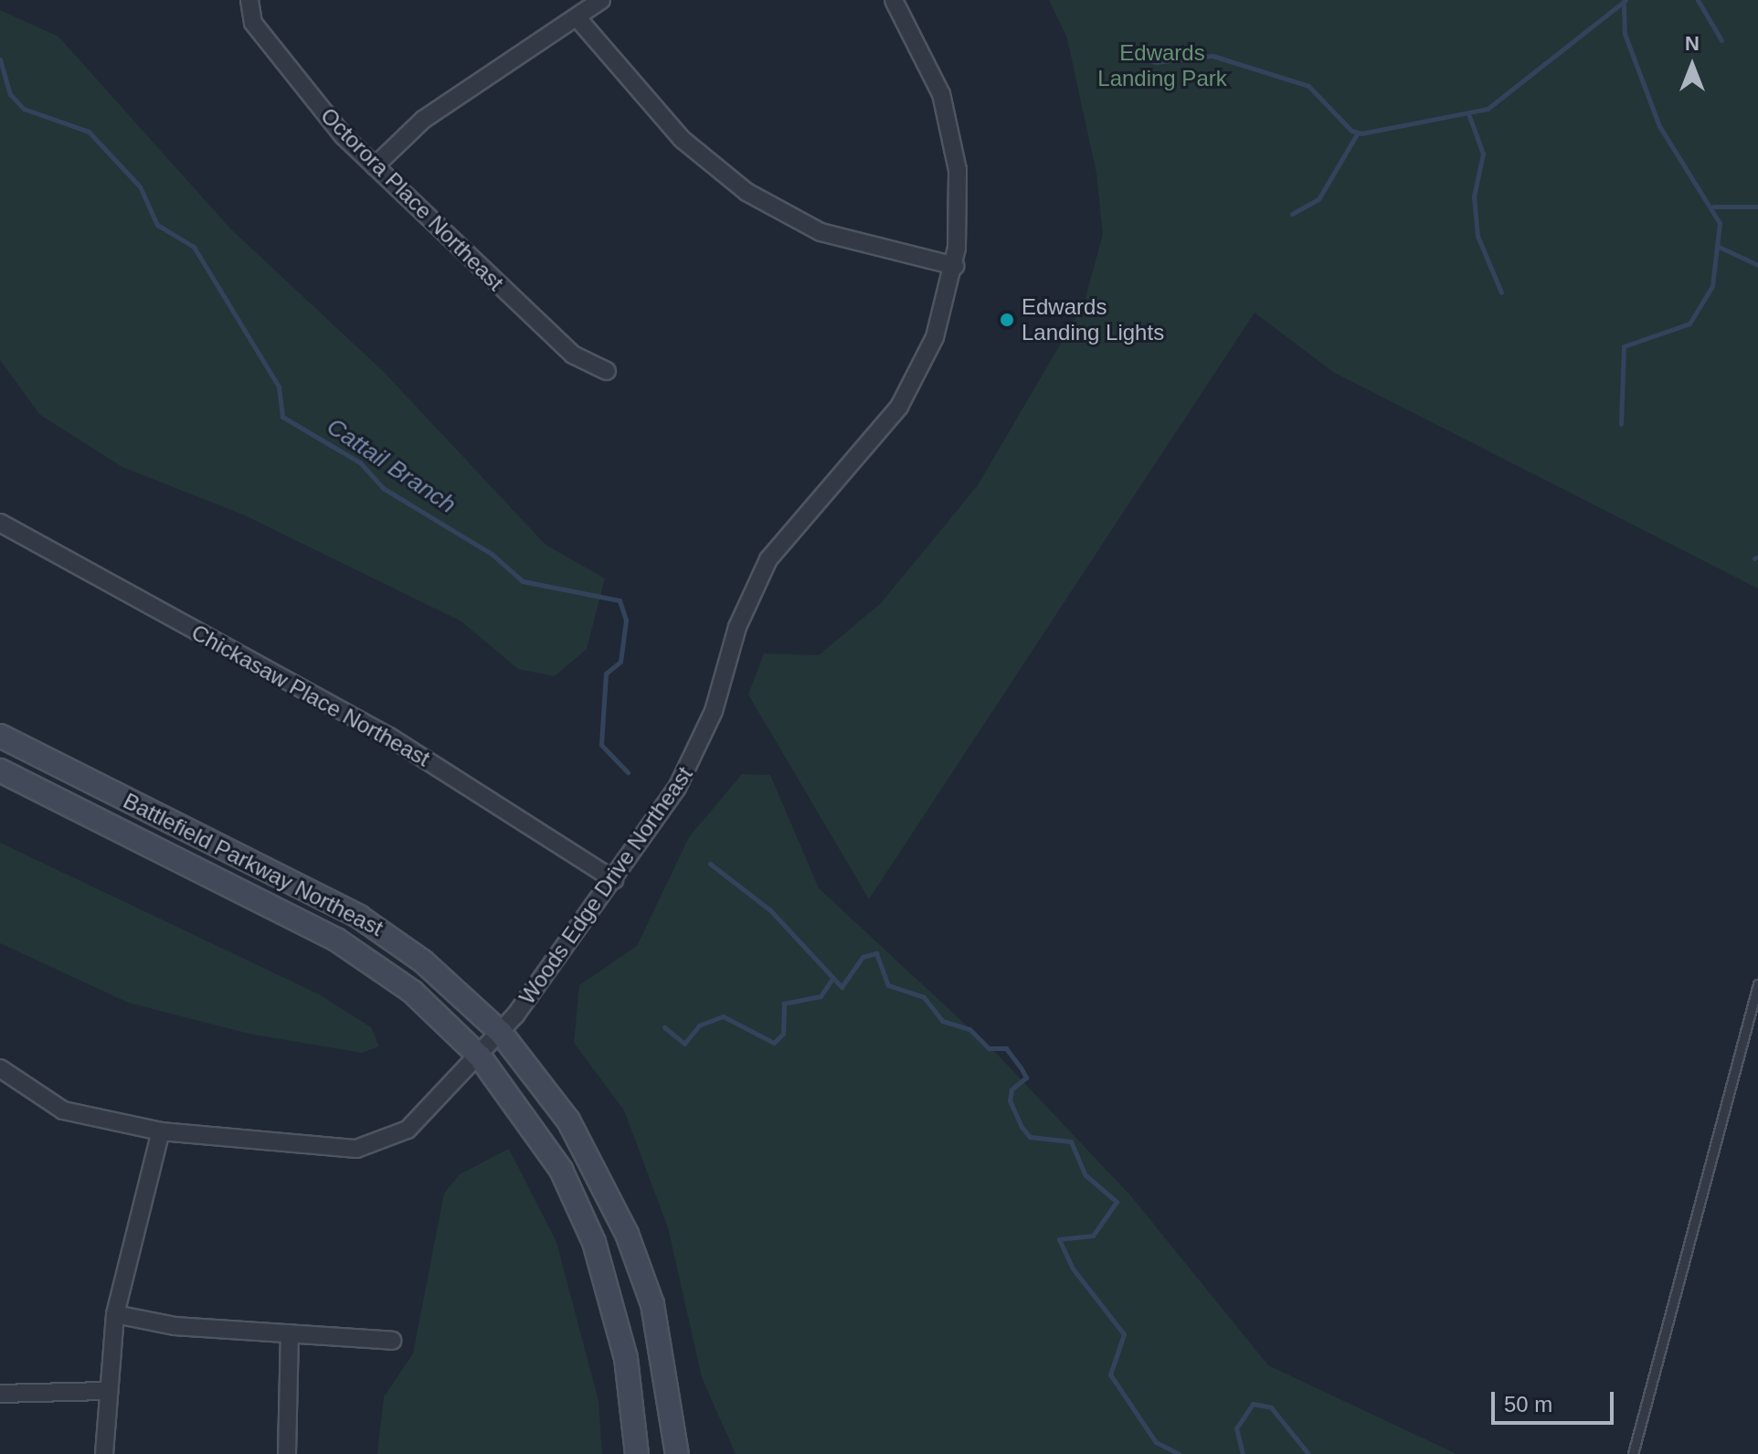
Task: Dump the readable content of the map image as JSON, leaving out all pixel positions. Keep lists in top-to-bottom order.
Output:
{
  "streets": {
    "main road": ["Battlefield Parkway Northeast"],
    "street": ["Octorora Place Northeast", "Chickasaw Place Northeast", "Woods Edge Drive Northeast"]
  },
  "crossings": [
    ["Chickasaw Place Northeast", "Woods Edge Drive Northeast"],
    ["Battlefield Parkway Northeast", "Woods Edge Drive Northeast"]
  ],
  "water": ["Cattail Branch"],
  "parks": ["Edwards Landing Park"],
  "places": ["Edwards Landing Lights"],
  "scale_bar": "50 m",
  "north": "top"
}
